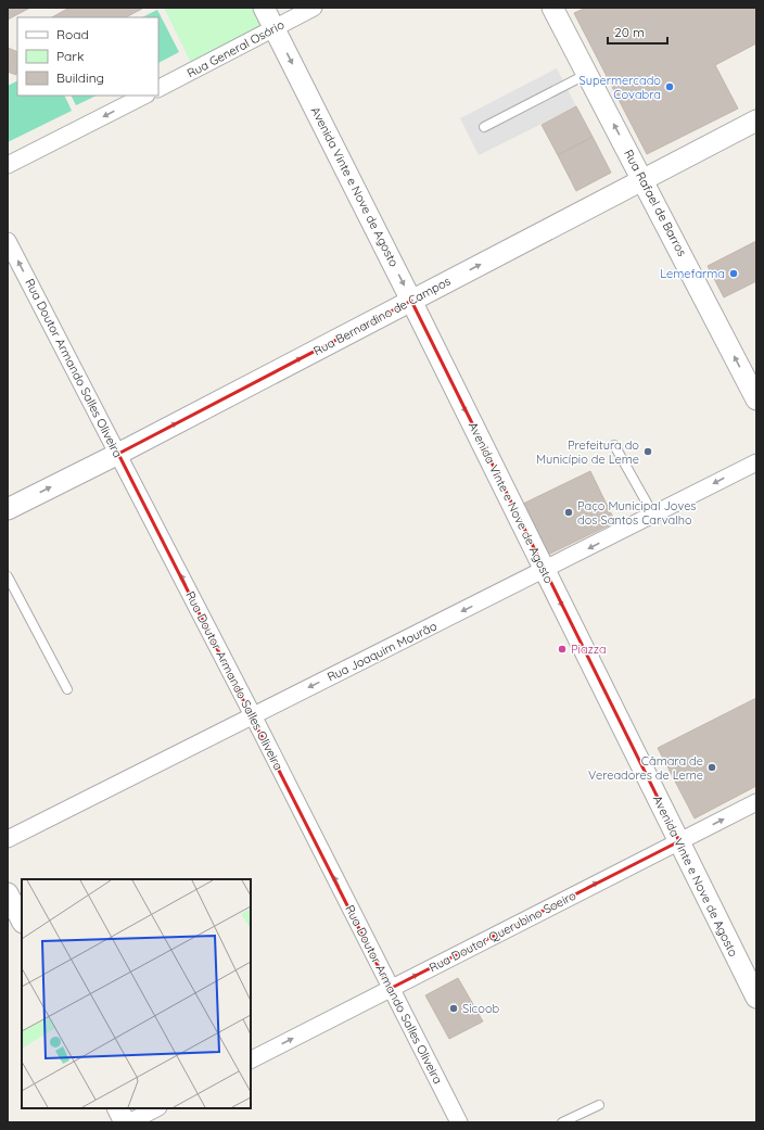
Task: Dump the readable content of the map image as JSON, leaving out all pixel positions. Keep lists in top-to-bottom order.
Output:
{
  "streets": {
    "street": [
      "Rua General Osório",
      "Avenida Vinte e Nove de Agosto",
      "Rua Rafael de Barros",
      "Rua Bernardino de Campos",
      "Rua Doutor Armando Salles Oliveira",
      "Rua Joaquim Mourão",
      "Rua Doutor Querubino Soeiro"
    ]
  },
  "crossings": [
    ["Rua General Osório", "Avenida Vinte e Nove de Agosto"],
    ["Avenida Vinte e Nove de Agosto", "Rua Bernardino de Campos"],
    ["Avenida Vinte e Nove de Agosto", "Rua Joaquim Mourão"],
    ["Avenida Vinte e Nove de Agosto", "Rua Doutor Querubino Soeiro"],
    ["Rua Rafael de Barros", "Rua Bernardino de Campos"],
    ["Rua Bernardino de Campos", "Rua Doutor Armando Salles Oliveira"],
    ["Rua Doutor Armando Salles Oliveira", "Rua Joaquim Mourão"],
    ["Rua Doutor Armando Salles Oliveira", "Rua Doutor Querubino Soeiro"]
  ],
  "one_way": [
    "Avenida Vinte e Nove de Agosto",
    "Rua Rafael de Barros",
    "Rua Bernardino de Campos",
    "Rua Doutor Armando Salles Oliveira",
    "Rua Joaquim Mourão",
    "Rua Doutor Querubino Soeiro"
  ],
  "places": [
    "Supermercado Covabra",
    "Lemefarma",
    "Prefeitura do Município de Leme",
    "Paço Municipal Joves dos Santos Carvalho",
    "Piazza",
    "Câmara de Vereadores de Leme",
    "Sicoob"
  ],
  "legend": ["Road", "Park", "Building"],
  "scale_bar": "20 m"
}
